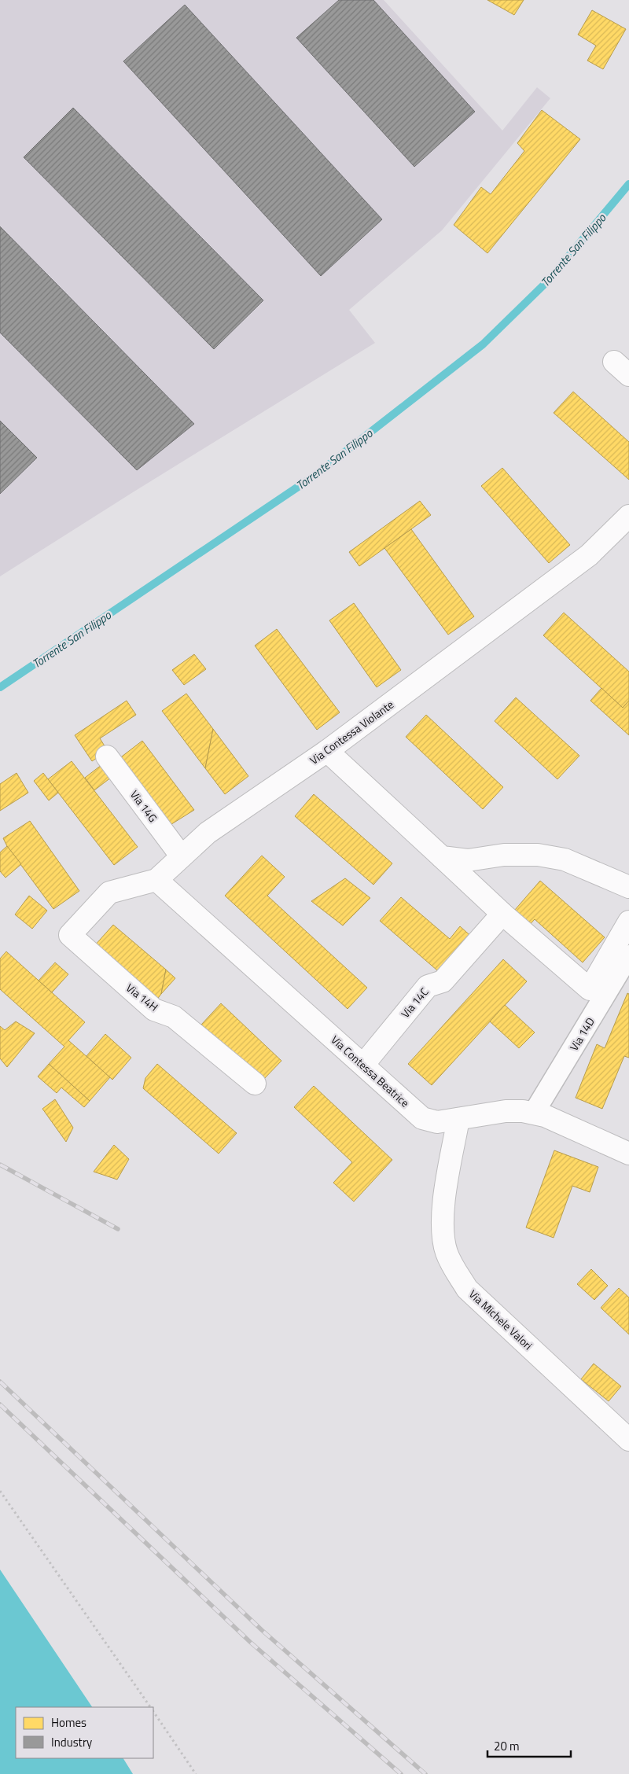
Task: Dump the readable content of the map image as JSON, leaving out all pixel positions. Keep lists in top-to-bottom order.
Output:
{
  "streets": {
    "street": [
      "Via Contessa Violante",
      "Via 14G",
      "Via 14H",
      "Via 14C",
      "Via 14D",
      "Via Contessa Beatrice",
      "Via Michele Valori"
    ]
  },
  "crossings": [
    ["Via Contessa Violante", "Via 14G"],
    ["Via Contessa Violante", "Via 14H"],
    ["Via Contessa Violante", "Via Contessa Beatrice"],
    ["Via 14C", "Via Contessa Beatrice"],
    ["Via 14D", "Via Contessa Beatrice"],
    ["Via Contessa Beatrice", "Via Michele Valori"]
  ],
  "water": ["Torrente San Filippo"],
  "legend": ["Homes", "Industry"],
  "scale_bar": "20 m"
}
